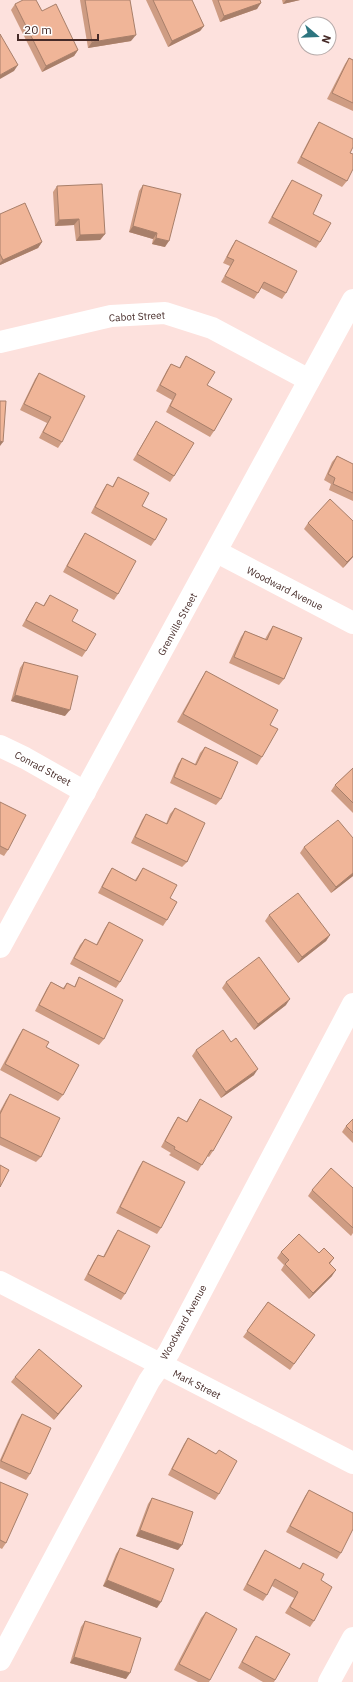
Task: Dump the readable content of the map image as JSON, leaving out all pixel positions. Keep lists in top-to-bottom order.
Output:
{
  "streets": {
    "street": [
      "Cabot Street",
      "Woodward Avenue",
      "Grenville Street",
      "Conrad Street",
      "Mark Street"
    ]
  },
  "crossings": [
    ["Cabot Street", "Grenville Street"],
    ["Woodward Avenue", "Grenville Street"],
    ["Woodward Avenue", "Mark Street"],
    ["Grenville Street", "Conrad Street"]
  ],
  "scale_bar": "20 m",
  "north": "right"
}
